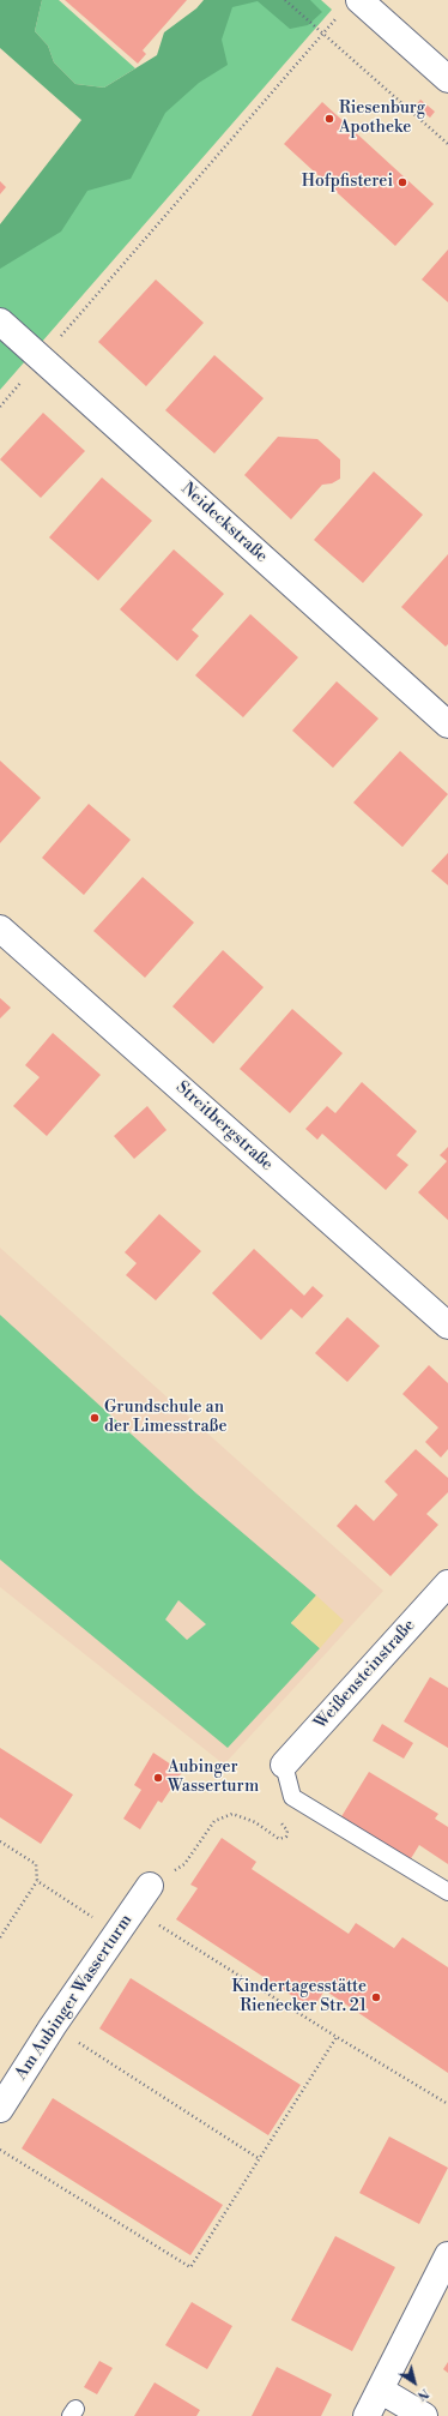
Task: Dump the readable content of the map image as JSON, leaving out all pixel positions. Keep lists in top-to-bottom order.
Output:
{
  "streets": {
    "street": [
      "Neideckstraße",
      "Streitbergstraße",
      "Weißensteinstraße",
      "Am Aubinger Wasserturm"
    ]
  },
  "places": [
    "Riesenburg Apotheke",
    "Hofpfisterei",
    "Grundschule an der Limesstraße",
    "Aubinger Wasserturm",
    "Kindertagesstätte Rienecker Str. 21"
  ],
  "north": "bottom right"
}
